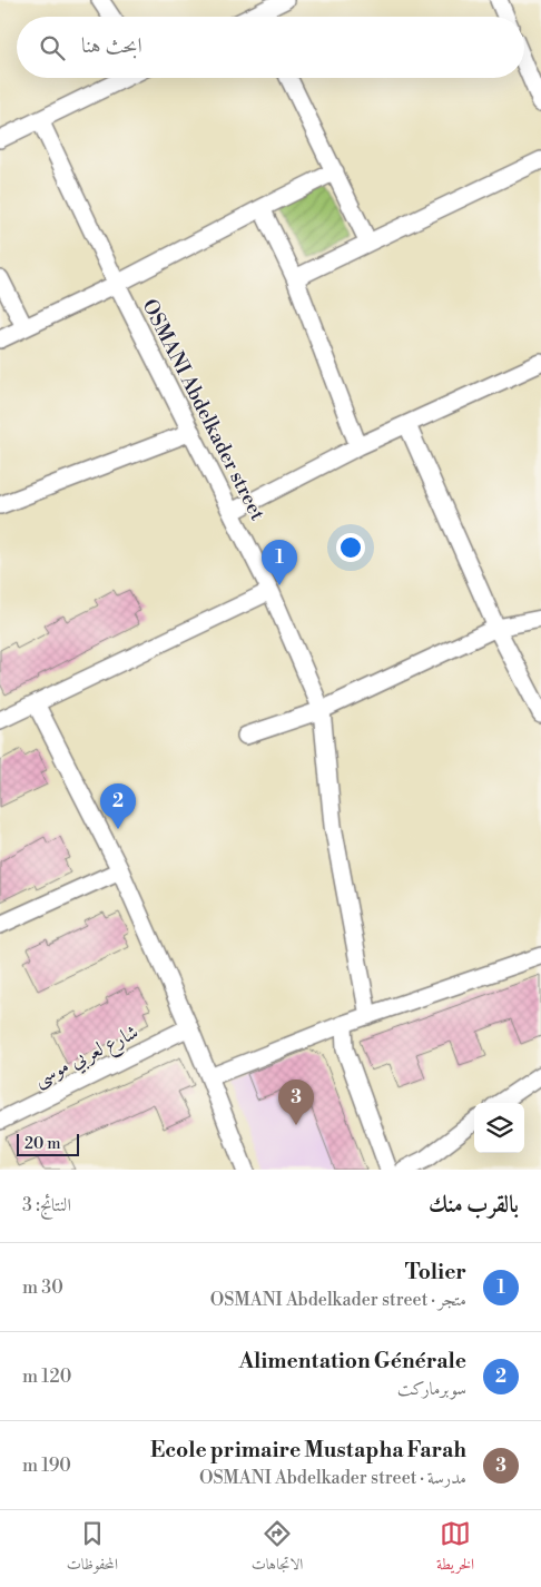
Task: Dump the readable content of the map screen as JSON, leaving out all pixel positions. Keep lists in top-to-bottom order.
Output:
{
  "streets": {
    "street": ["OSMANI Abdelkader street", "شارع لعربي موسى"]
  },
  "scale_bar": "20 m",
  "page": {
    "search": "ابحث هنا",
    "pins": ["1", "2", "3"],
    "scale": "20 m",
    "heading": ["بالقرب منك", "النتائج: 3"],
    "list": [
      {
        "mark": "1",
        "name": "Tolier",
        "note": "متجر · OSMANI Abdelkader street",
        "value": "30 m"
      },
      {
        "mark": "2",
        "name": "Alimentation Générale",
        "note": "سوبرماركت",
        "value": "120 m"
      },
      {
        "mark": "3",
        "name": "Ecole primaire Mustapha Farah",
        "note": "مدرسة · OSMANI Abdelkader street",
        "value": "190 m"
      }
    ],
    "nav": ["الخريطة", "الاتجاهات", "المحفوظات"]
  }
}
